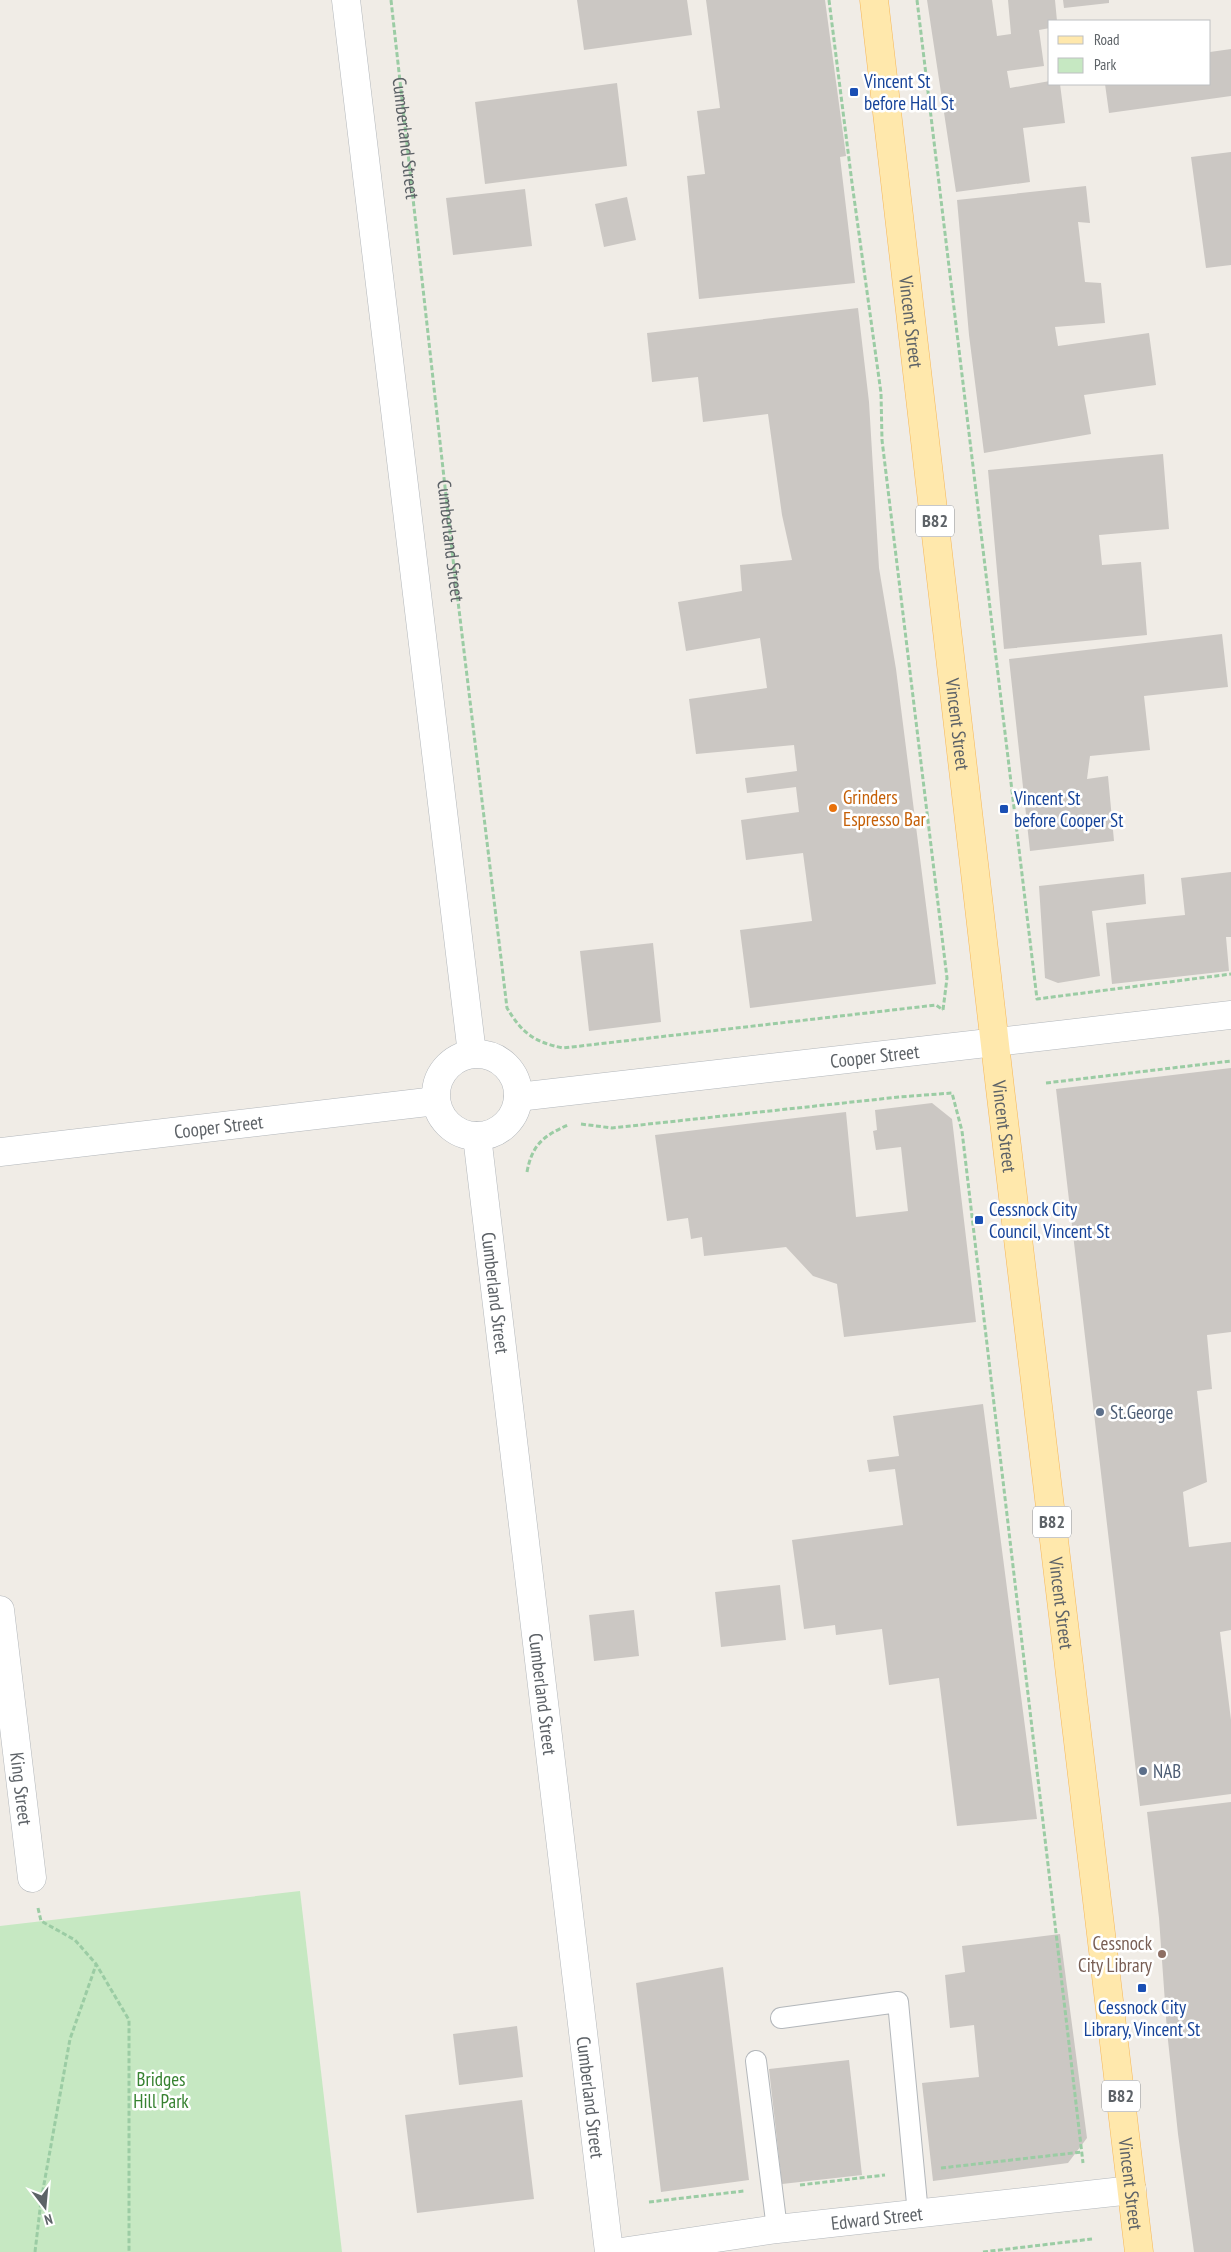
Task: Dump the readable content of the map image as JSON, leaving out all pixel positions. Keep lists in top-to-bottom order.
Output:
{
  "streets": {
    "main road": ["Vincent Street", "B82"],
    "street": [
      "Cumberland Street",
      "Cooper Street",
      "King Street",
      "Edward Street"
    ]
  },
  "crossings": [
    ["Cumberland Street", "Vincent Street"],
    ["Cumberland Street", "Cooper Street"],
    ["Vincent Street", "Cooper Street"],
    ["Vincent Street", "Edward Street"]
  ],
  "parks": ["Bridges Hill Park"],
  "places": {
    "transit": [
      "Vincent St before Hall St",
      "Vincent St before Cooper St",
      "Cessnock City Council, Vincent St",
      "Cessnock City Library, Vincent St"
    ],
    "other": [
      "Grinders Espresso Bar",
      "St.George",
      "NAB",
      "Cessnock City Library"
    ]
  },
  "legend": ["Road", "Park"],
  "north": "bottom"
}
